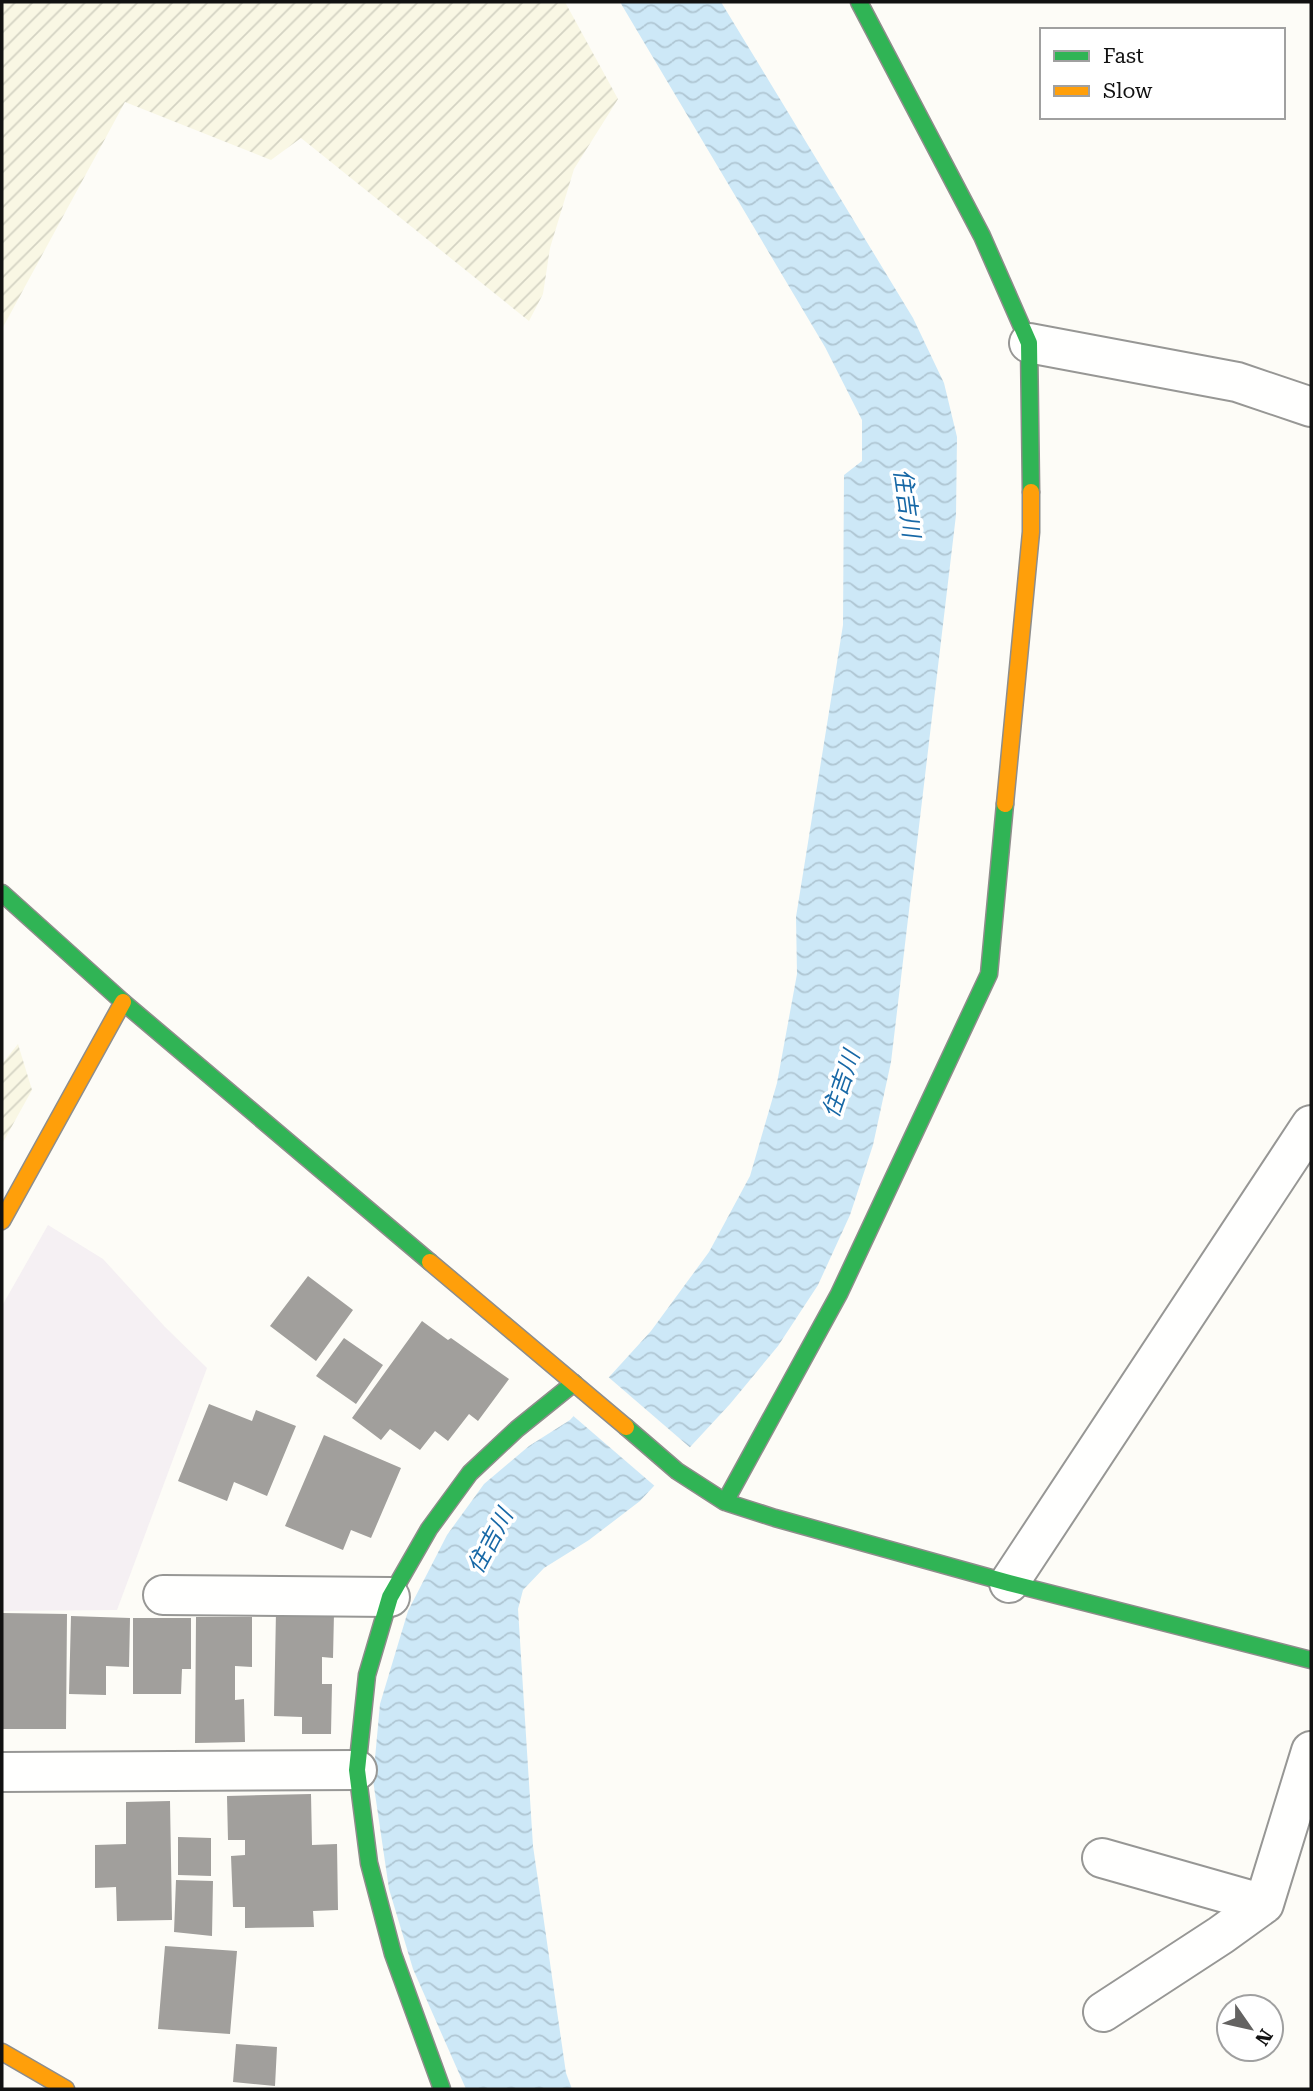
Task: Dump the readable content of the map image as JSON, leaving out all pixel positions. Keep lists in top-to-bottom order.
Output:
{
  "water": ["住吉川"],
  "legend": ["Fast", "Slow"],
  "north": "bottom right"
}
